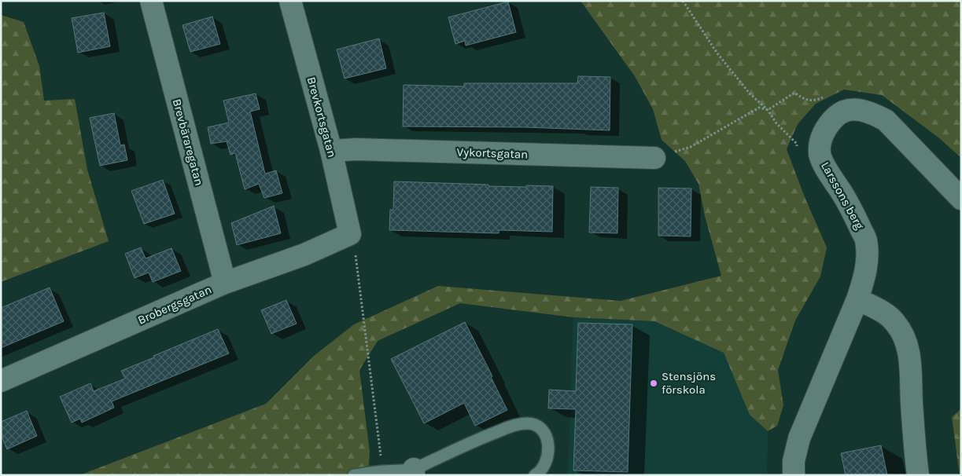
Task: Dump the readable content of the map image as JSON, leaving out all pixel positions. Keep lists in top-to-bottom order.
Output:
{
  "streets": {
    "street": [
      "Brevkortsgatan",
      "Brevbäraregatan",
      "Vykortsgatan",
      "Larssons berg",
      "Brobergsgatan"
    ]
  },
  "crossings": [
    ["Brevkortsgatan", "Vykortsgatan"],
    ["Brevkortsgatan", "Brobergsgatan"],
    ["Brevbäraregatan", "Brobergsgatan"]
  ],
  "places": ["Stensjöns förskola"]
}
